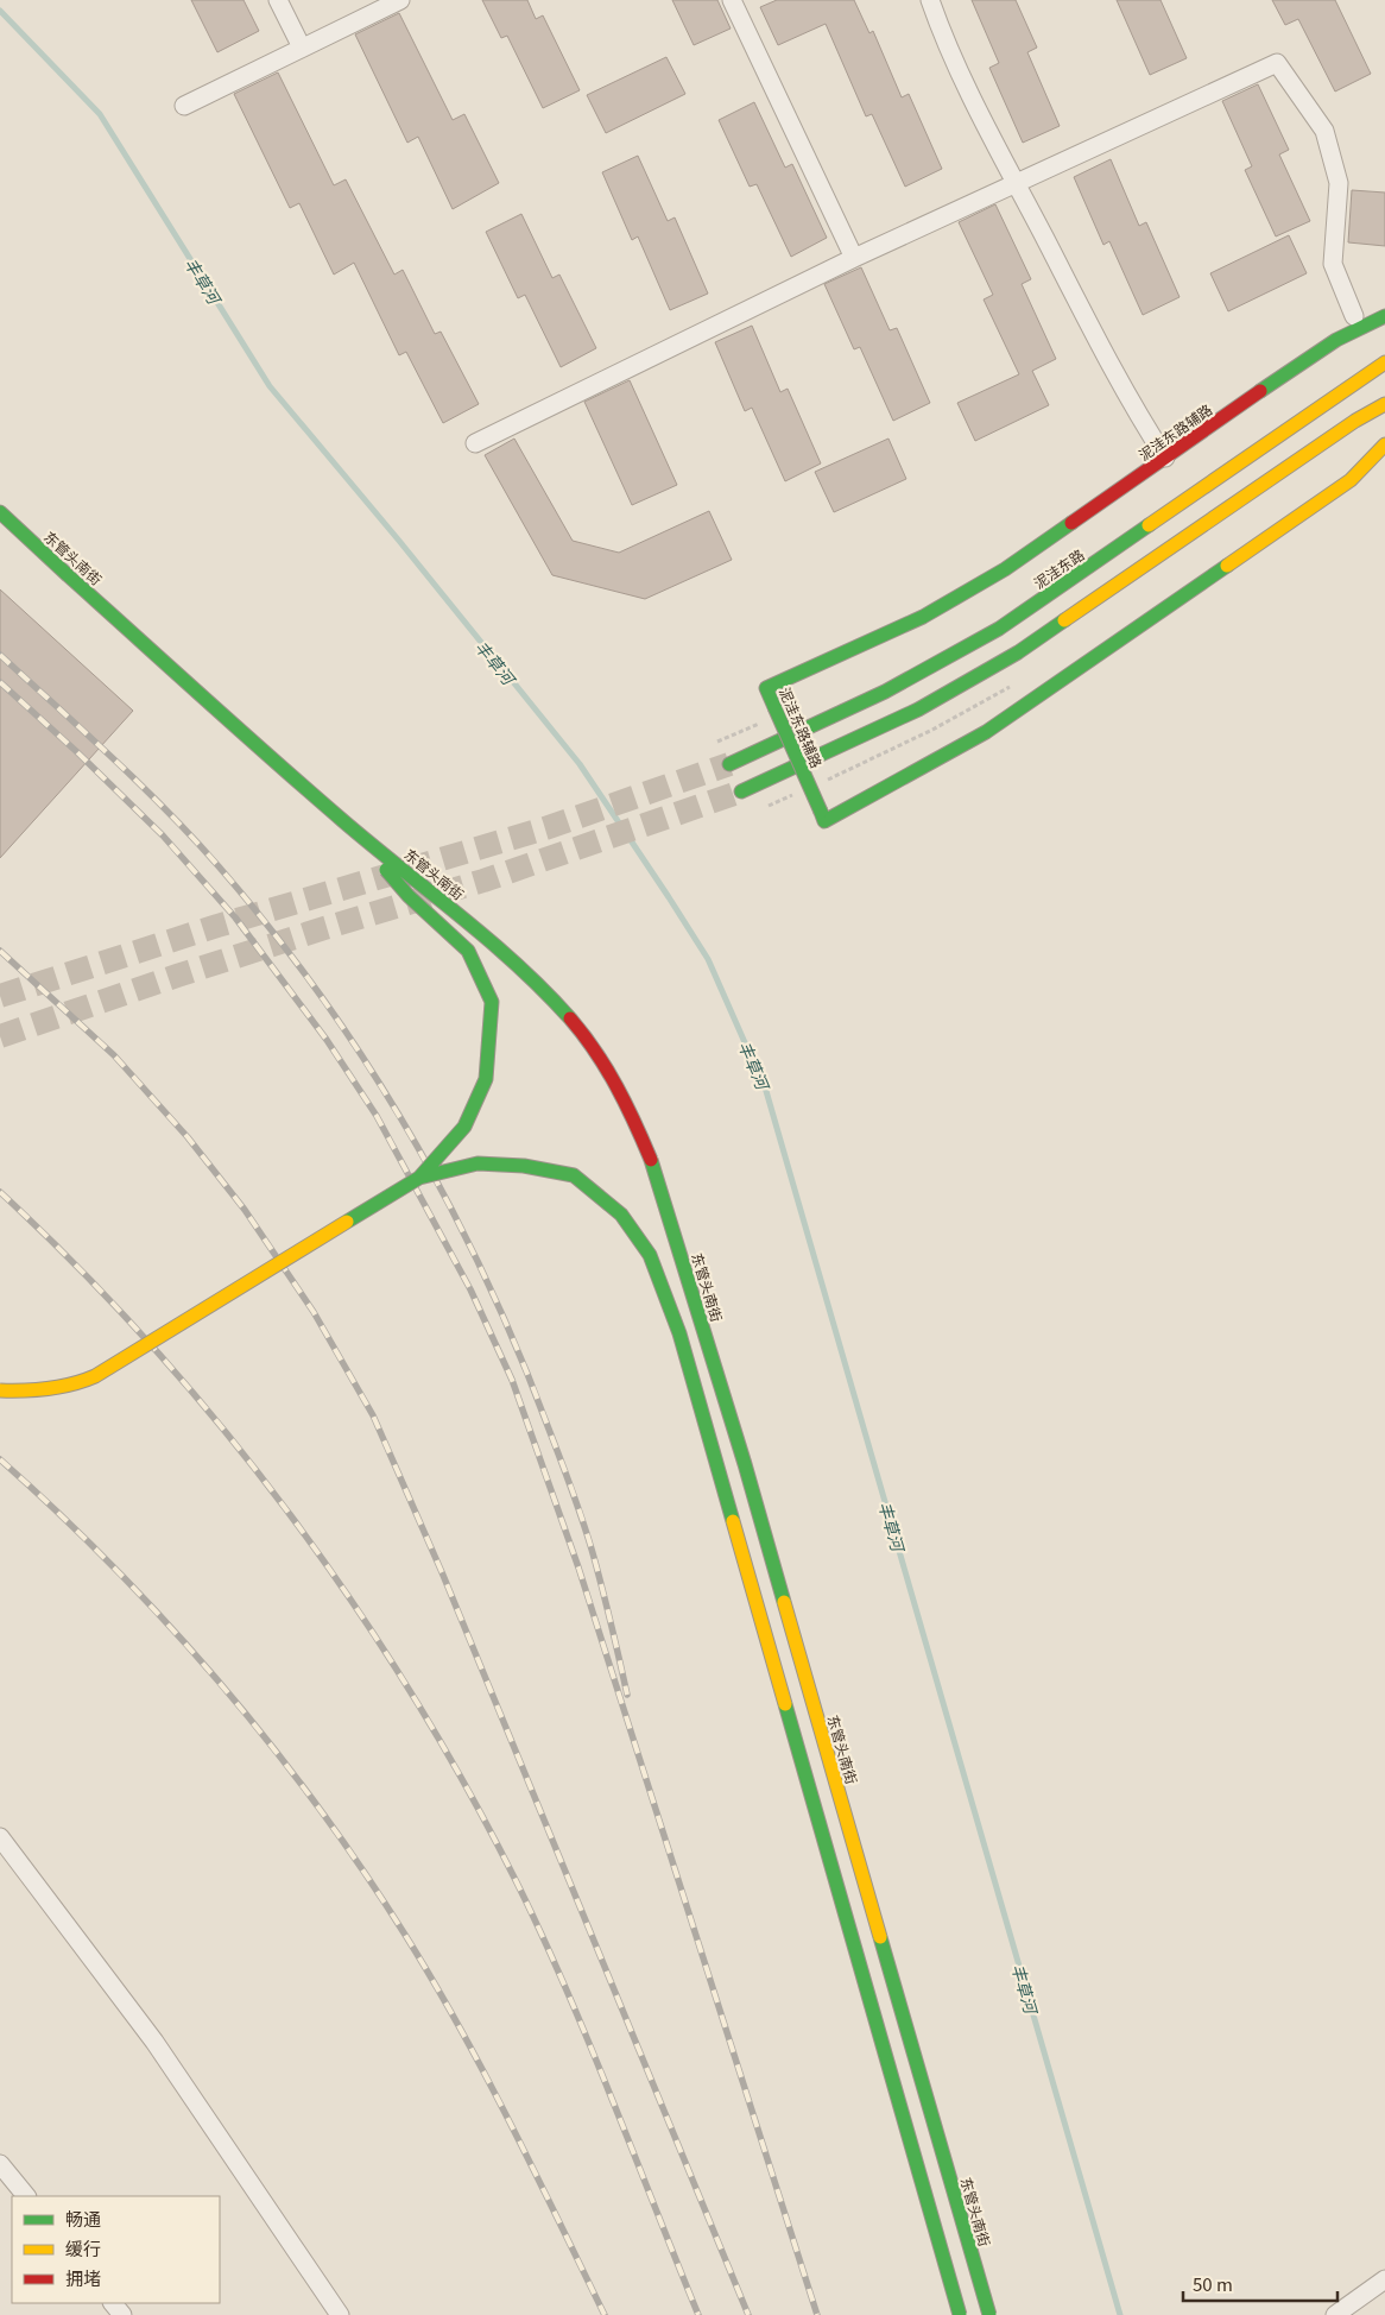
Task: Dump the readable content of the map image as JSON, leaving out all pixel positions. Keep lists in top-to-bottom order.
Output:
{
  "streets": {
    "main road": ["泥洼东路辅路", "东管头南街", "泥洼东路"]
  },
  "water": ["丰草河"],
  "legend": ["畅通", "缓行", "拥堵"],
  "scale_bar": "50 m"
}
